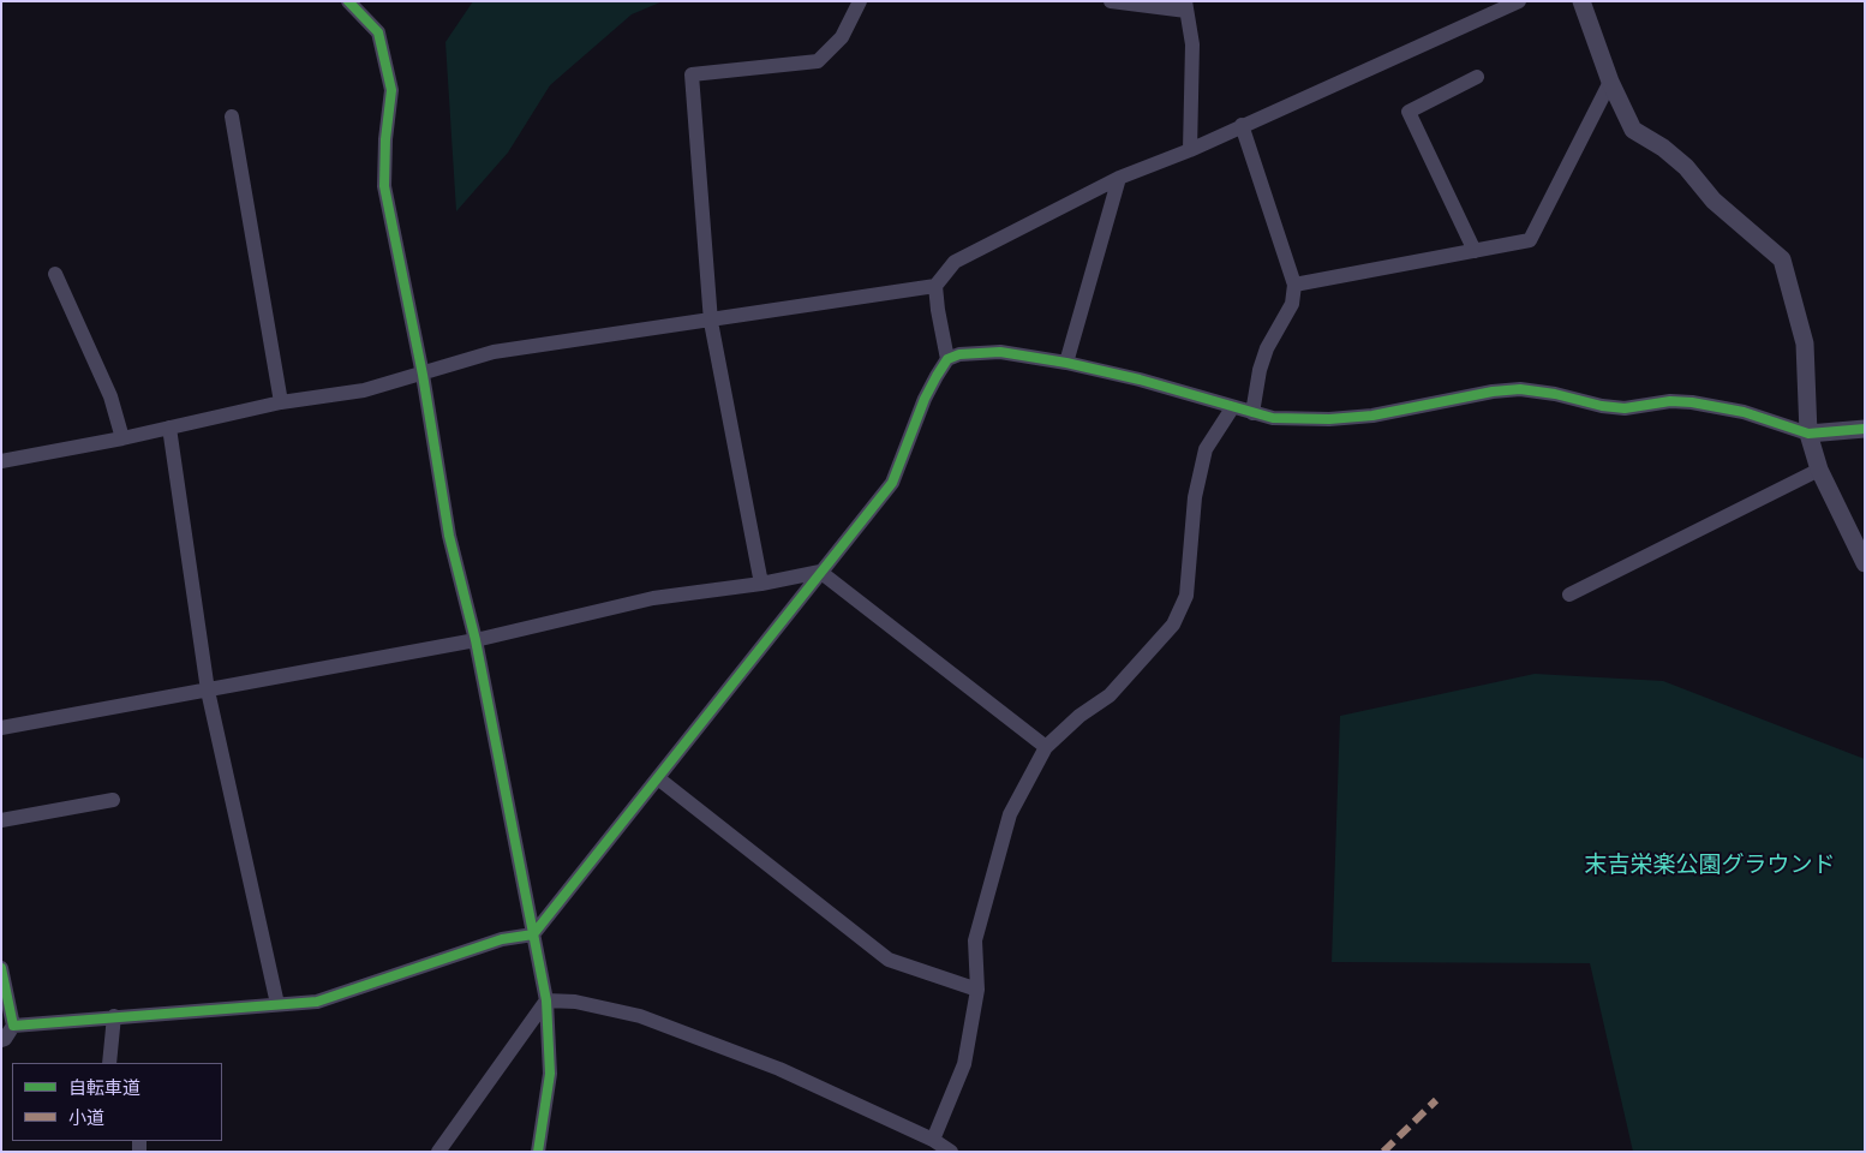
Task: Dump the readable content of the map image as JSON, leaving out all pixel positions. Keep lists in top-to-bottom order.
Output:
{
  "parks": ["末吉栄楽公園グラウンド"],
  "legend": ["自転車道", "小道"]
}
